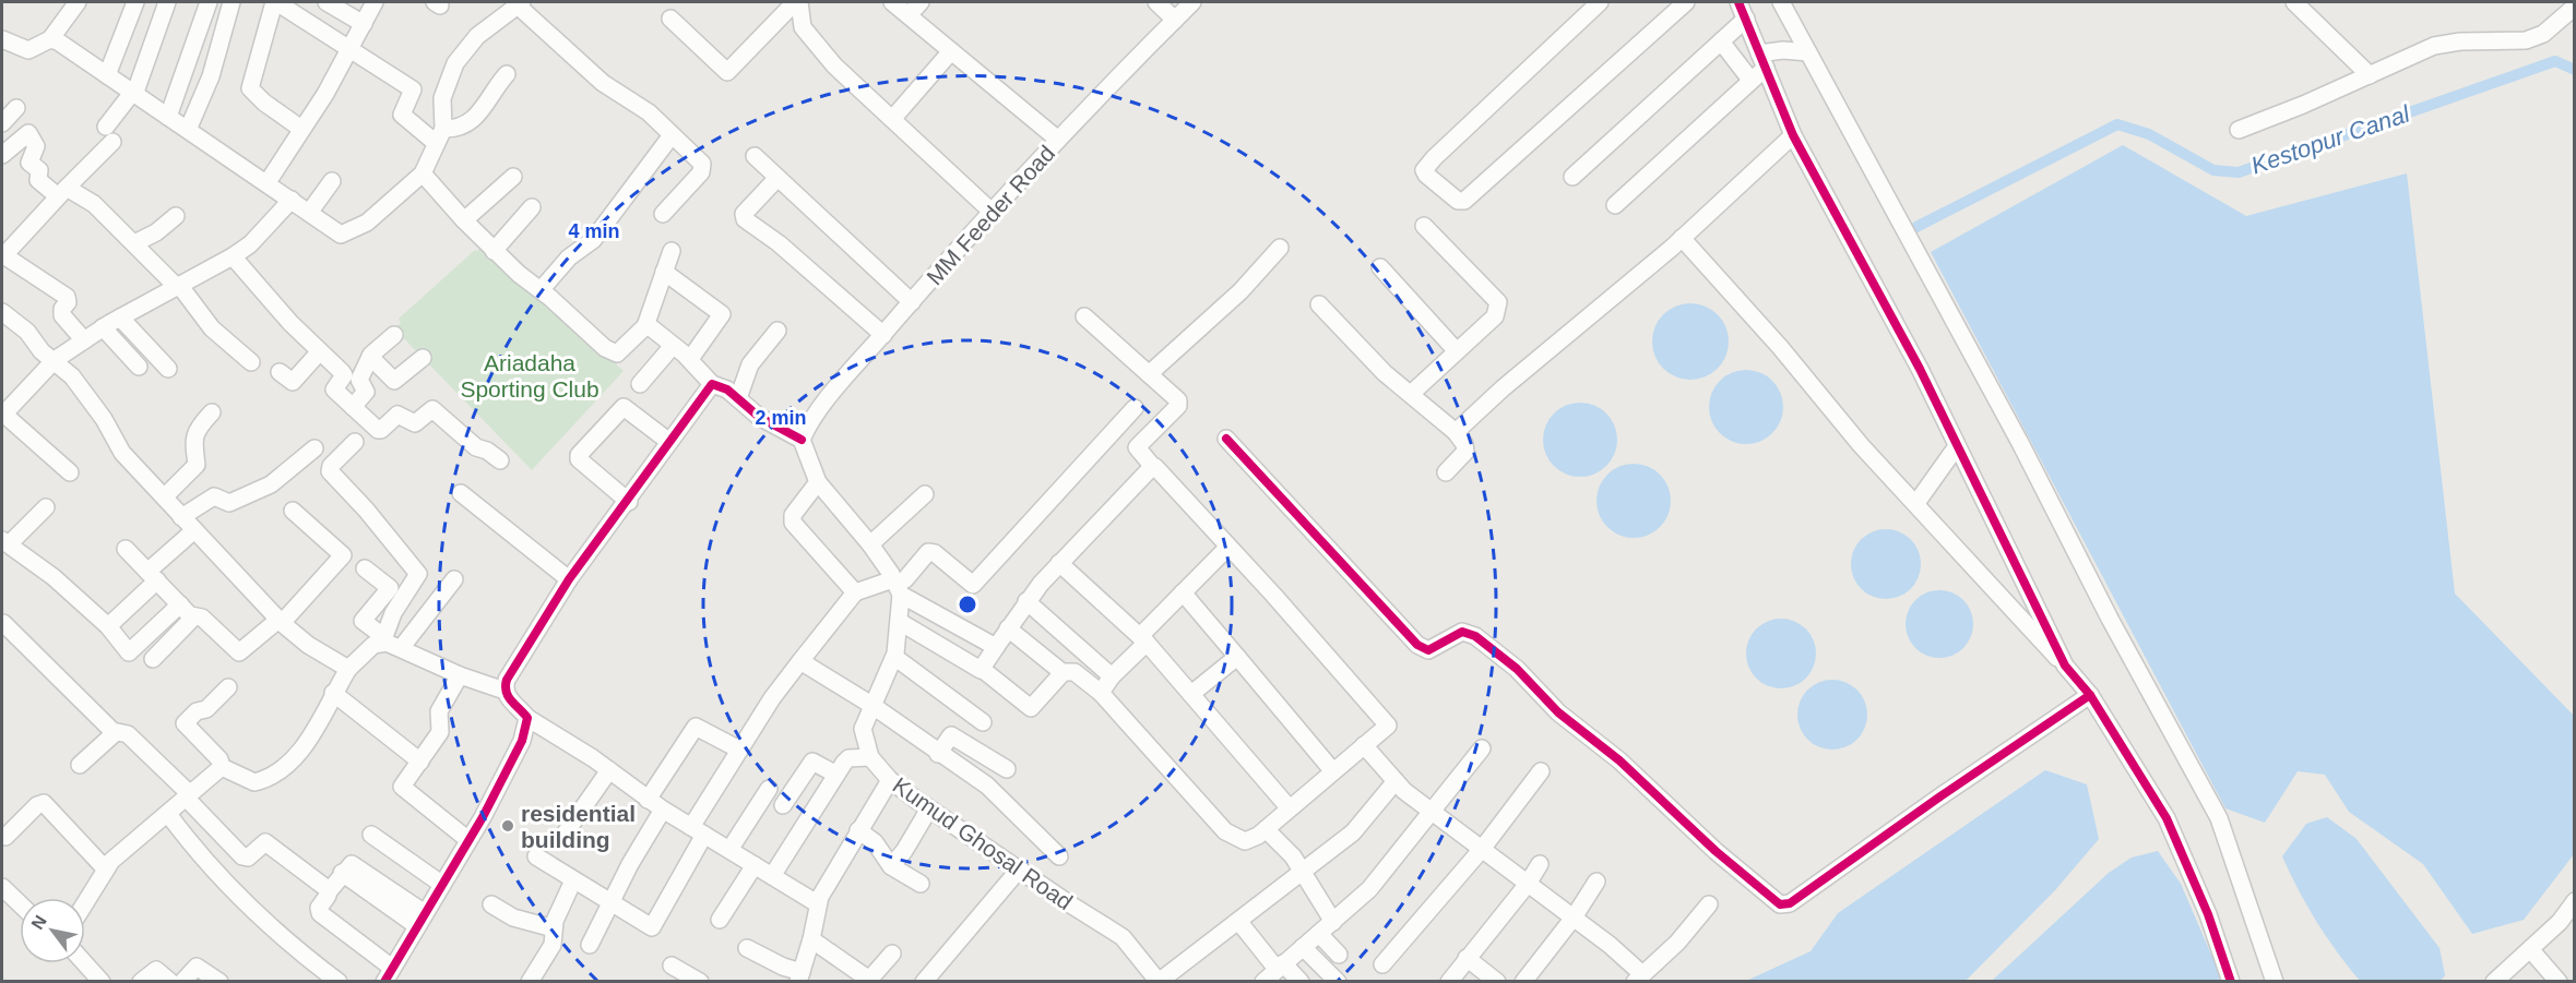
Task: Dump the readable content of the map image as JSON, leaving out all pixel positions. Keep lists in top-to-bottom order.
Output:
{
  "streets": {
    "street": ["MM Feeder Road", "Kumud Ghosal Road"]
  },
  "water": ["Kestopur Canal"],
  "parks": ["Ariadaha Sporting Club"],
  "places": ["residential building"],
  "north": "top left",
  "rings": ["4 min", "2 min"]
}
